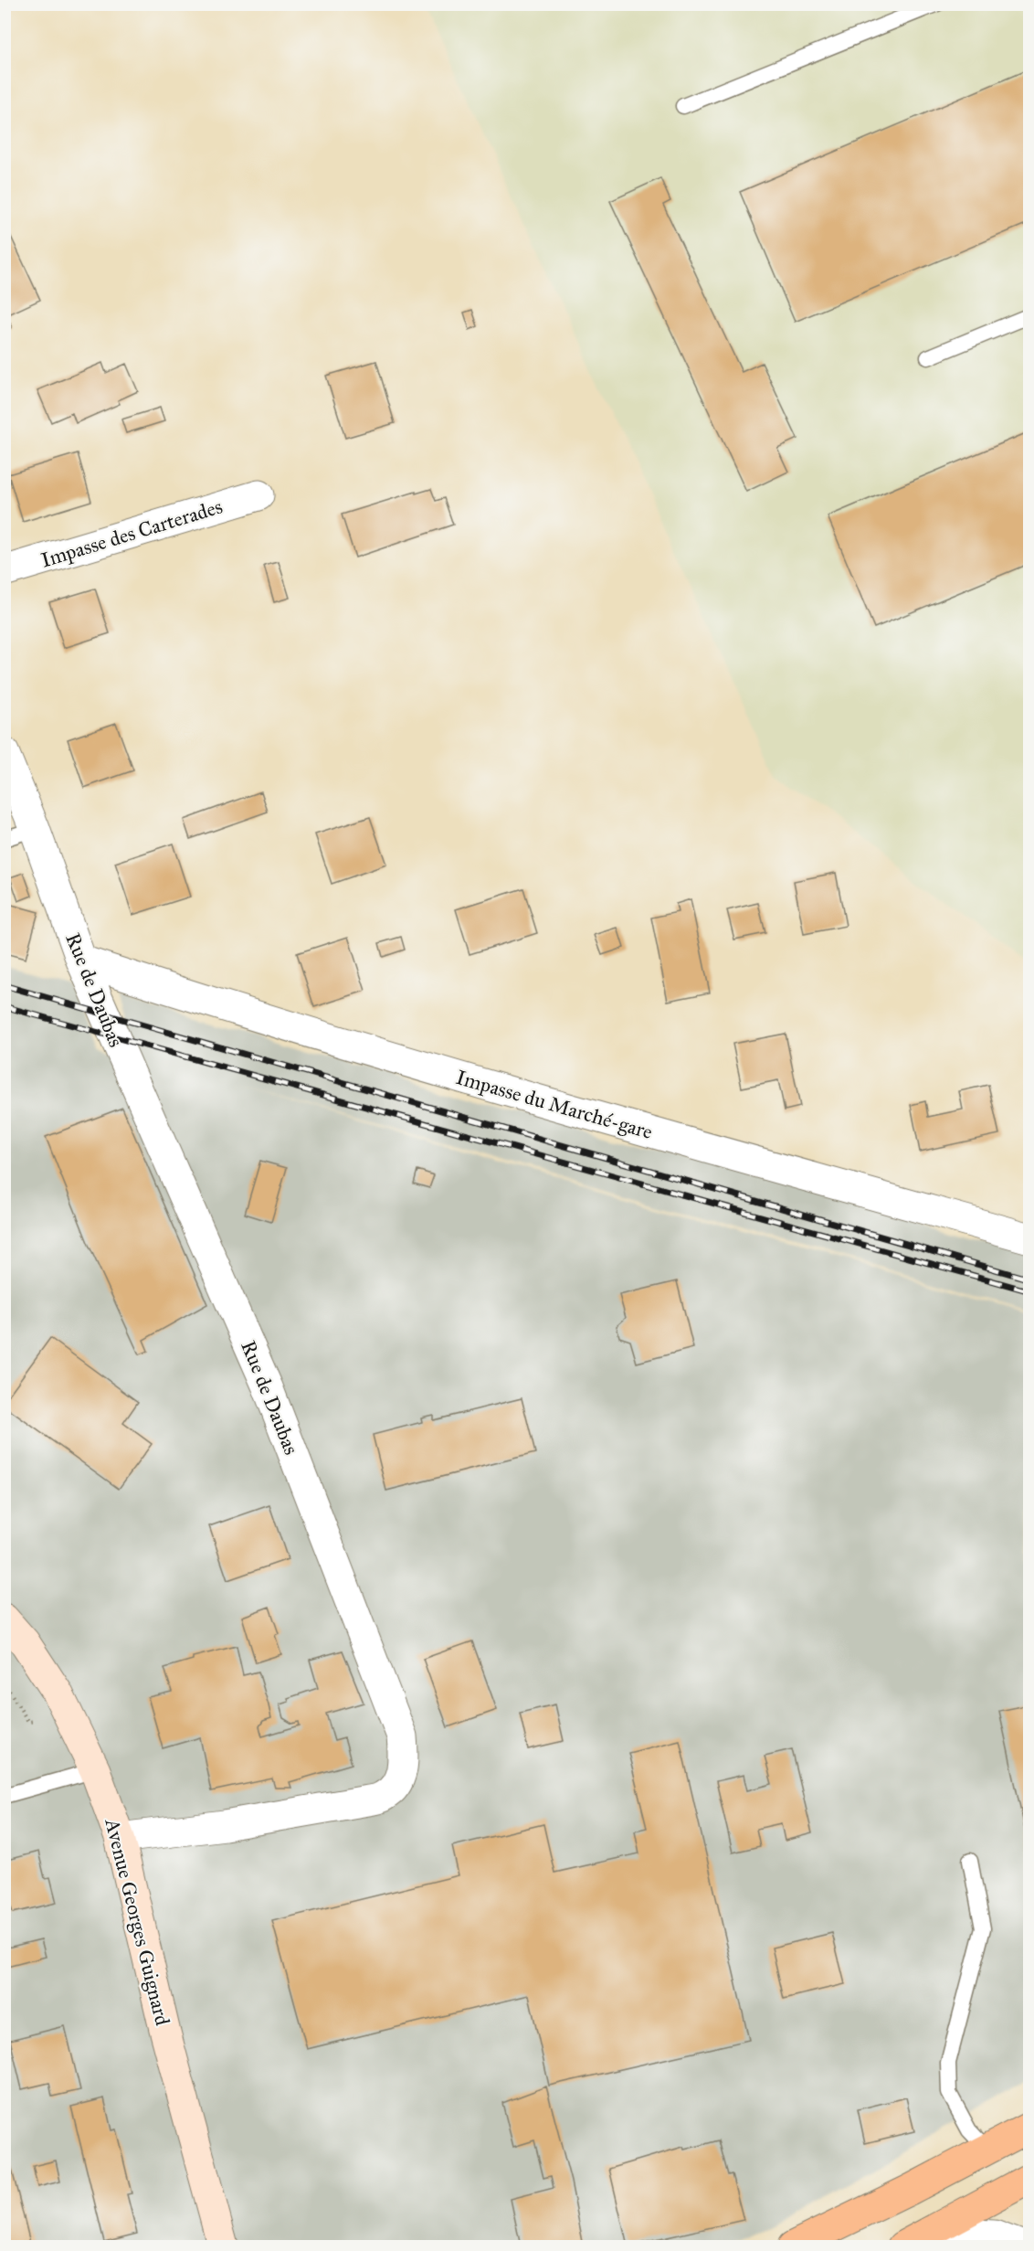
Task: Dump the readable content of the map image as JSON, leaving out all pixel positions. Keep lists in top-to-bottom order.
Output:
{
  "streets": {
    "street": [
      "Impasse des Carterades",
      "Rue de Daubas",
      "Impasse du Marché-gare",
      "Avenue Georges Guignard"
    ]
  },
  "crossings": [
    ["Rue de Daubas", "Impasse du Marché-gare"],
    ["Rue de Daubas", "Avenue Georges Guignard"]
  ]
}
